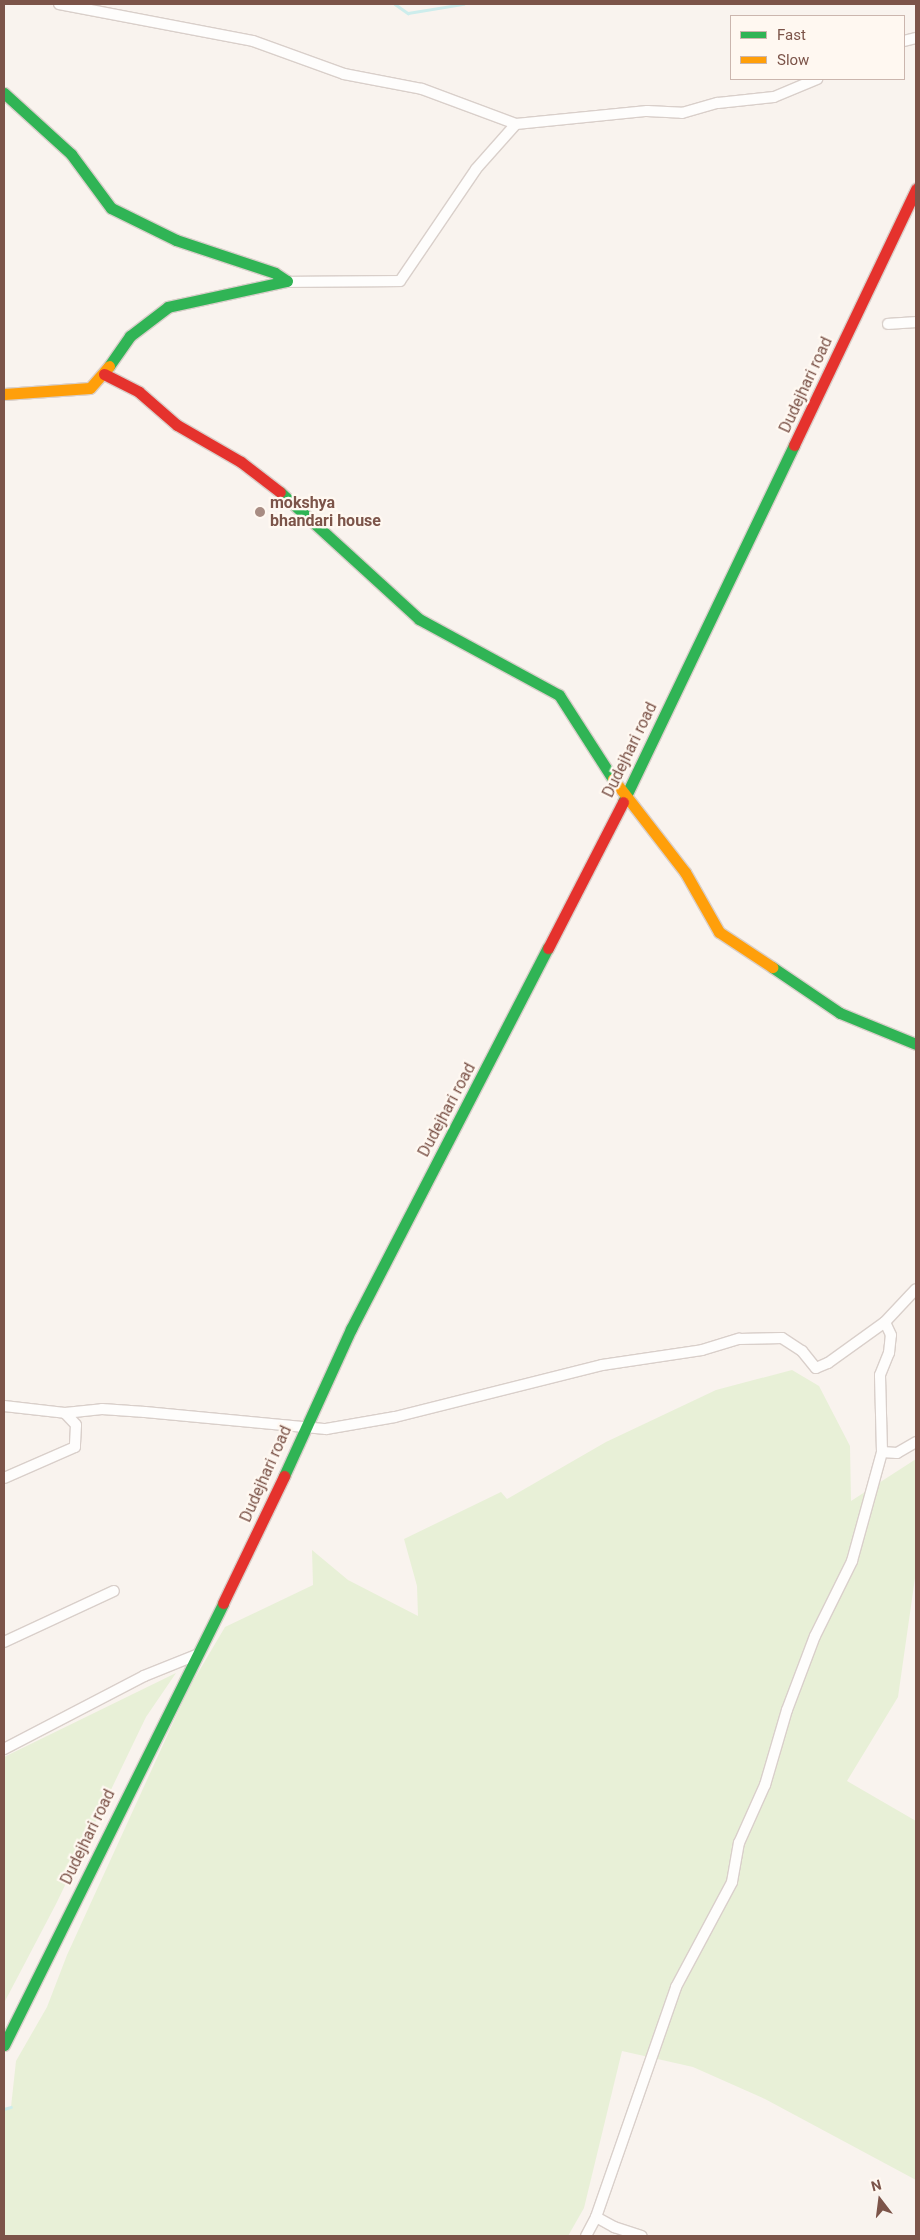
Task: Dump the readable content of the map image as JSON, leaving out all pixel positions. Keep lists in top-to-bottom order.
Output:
{
  "streets": {
    "street": ["Dudejhari road"]
  },
  "places": ["mokshya bhandari house"],
  "legend": ["Fast", "Slow"],
  "north": "top"
}
